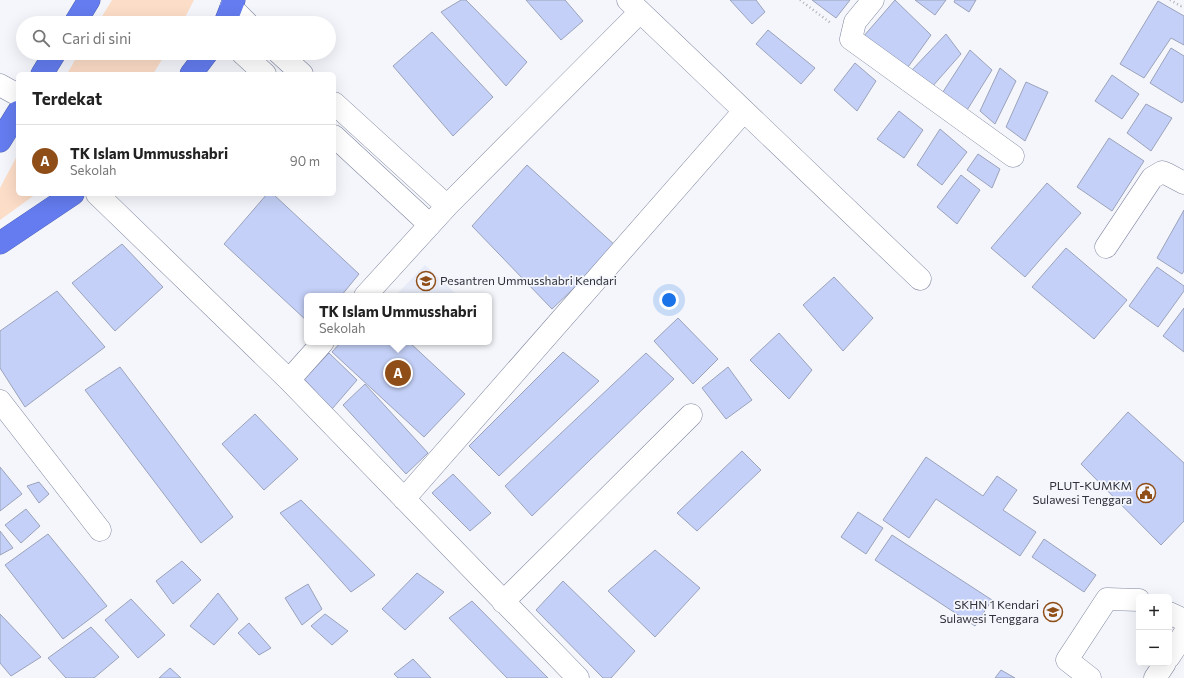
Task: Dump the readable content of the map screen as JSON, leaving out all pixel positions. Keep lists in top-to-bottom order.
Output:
{
  "places": {
    "school or university": ["Pesantren Ummusshabri Kendari", "SKHN 1 Kendari Sulawesi Tenggara"],
    "public building": ["PLUT-KUMKM Sulawesi Tenggara"]
  },
  "page": {
    "search": "Cari di sini",
    "heading": "Terdekat",
    "list": [
      {
        "mark": "A",
        "name": "TK Islam Ummusshabri",
        "note": "Sekolah",
        "value": "90 m"
      }
    ],
    "popup": ["TK Islam Ummusshabri", "Sekolah"],
    "pins": "A",
    "map_buttons": ["+", "−"]
  }
}
